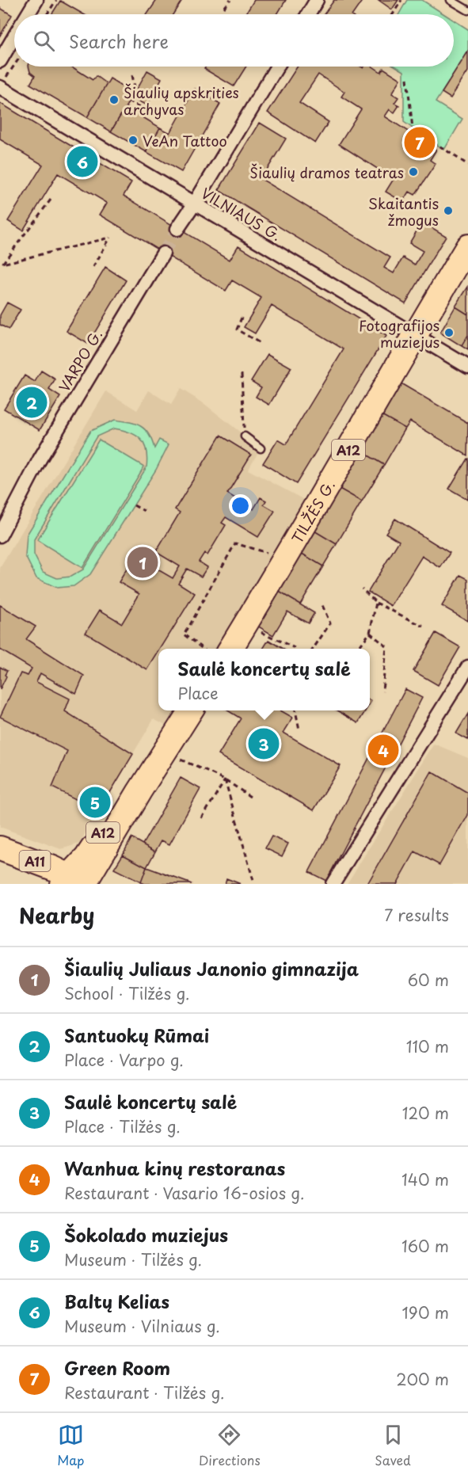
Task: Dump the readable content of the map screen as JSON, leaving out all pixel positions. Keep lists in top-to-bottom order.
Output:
{
  "streets": {
    "highway": ["A12", "TILŽĖS G.", "A11"],
    "street": ["VILNIAUS G.", "VARPO G."]
  },
  "crossings": [
    ["VILNIAUS G.", "TILŽĖS G."],
    ["A12", "A11"]
  ],
  "places": [
    "Šiaulių apskrities archyvas",
    "VeAn Tattoo",
    "Šiaulių dramos teatras",
    "Skaitantis žmogus",
    "Fotografijos muziejus"
  ],
  "page": {
    "search": "Search here",
    "pins": [
      "7",
      "6",
      "2",
      "1",
      "3",
      "4",
      "5"
    ],
    "popup": ["Saulė koncertų salė", "Place"],
    "heading": ["Nearby", "7 results"],
    "list": [
      {
        "mark": "1",
        "name": "Šiaulių Juliaus Janonio gimnazija",
        "note": "School · Tilžės g.",
        "value": "60 m"
      },
      {
        "mark": "2",
        "name": "Santuokų Rūmai",
        "note": "Place · Varpo g.",
        "value": "110 m"
      },
      {
        "mark": "3",
        "name": "Saulė koncertų salė",
        "note": "Place · Tilžės g.",
        "value": "120 m"
      },
      {
        "mark": "4",
        "name": "Wanhua kinų restoranas",
        "note": "Restaurant · Vasario 16-osios g.",
        "value": "140 m"
      },
      {
        "mark": "5",
        "name": "Šokolado muziejus",
        "note": "Museum · Tilžės g.",
        "value": "160 m"
      },
      {
        "mark": "6",
        "name": "Baltų Kelias",
        "note": "Museum · Vilniaus g.",
        "value": "190 m"
      },
      {
        "mark": "7",
        "name": "Green Room",
        "note": "Restaurant · Tilžės g.",
        "value": "200 m"
      }
    ],
    "nav": ["Map", "Directions", "Saved"]
  }
}
